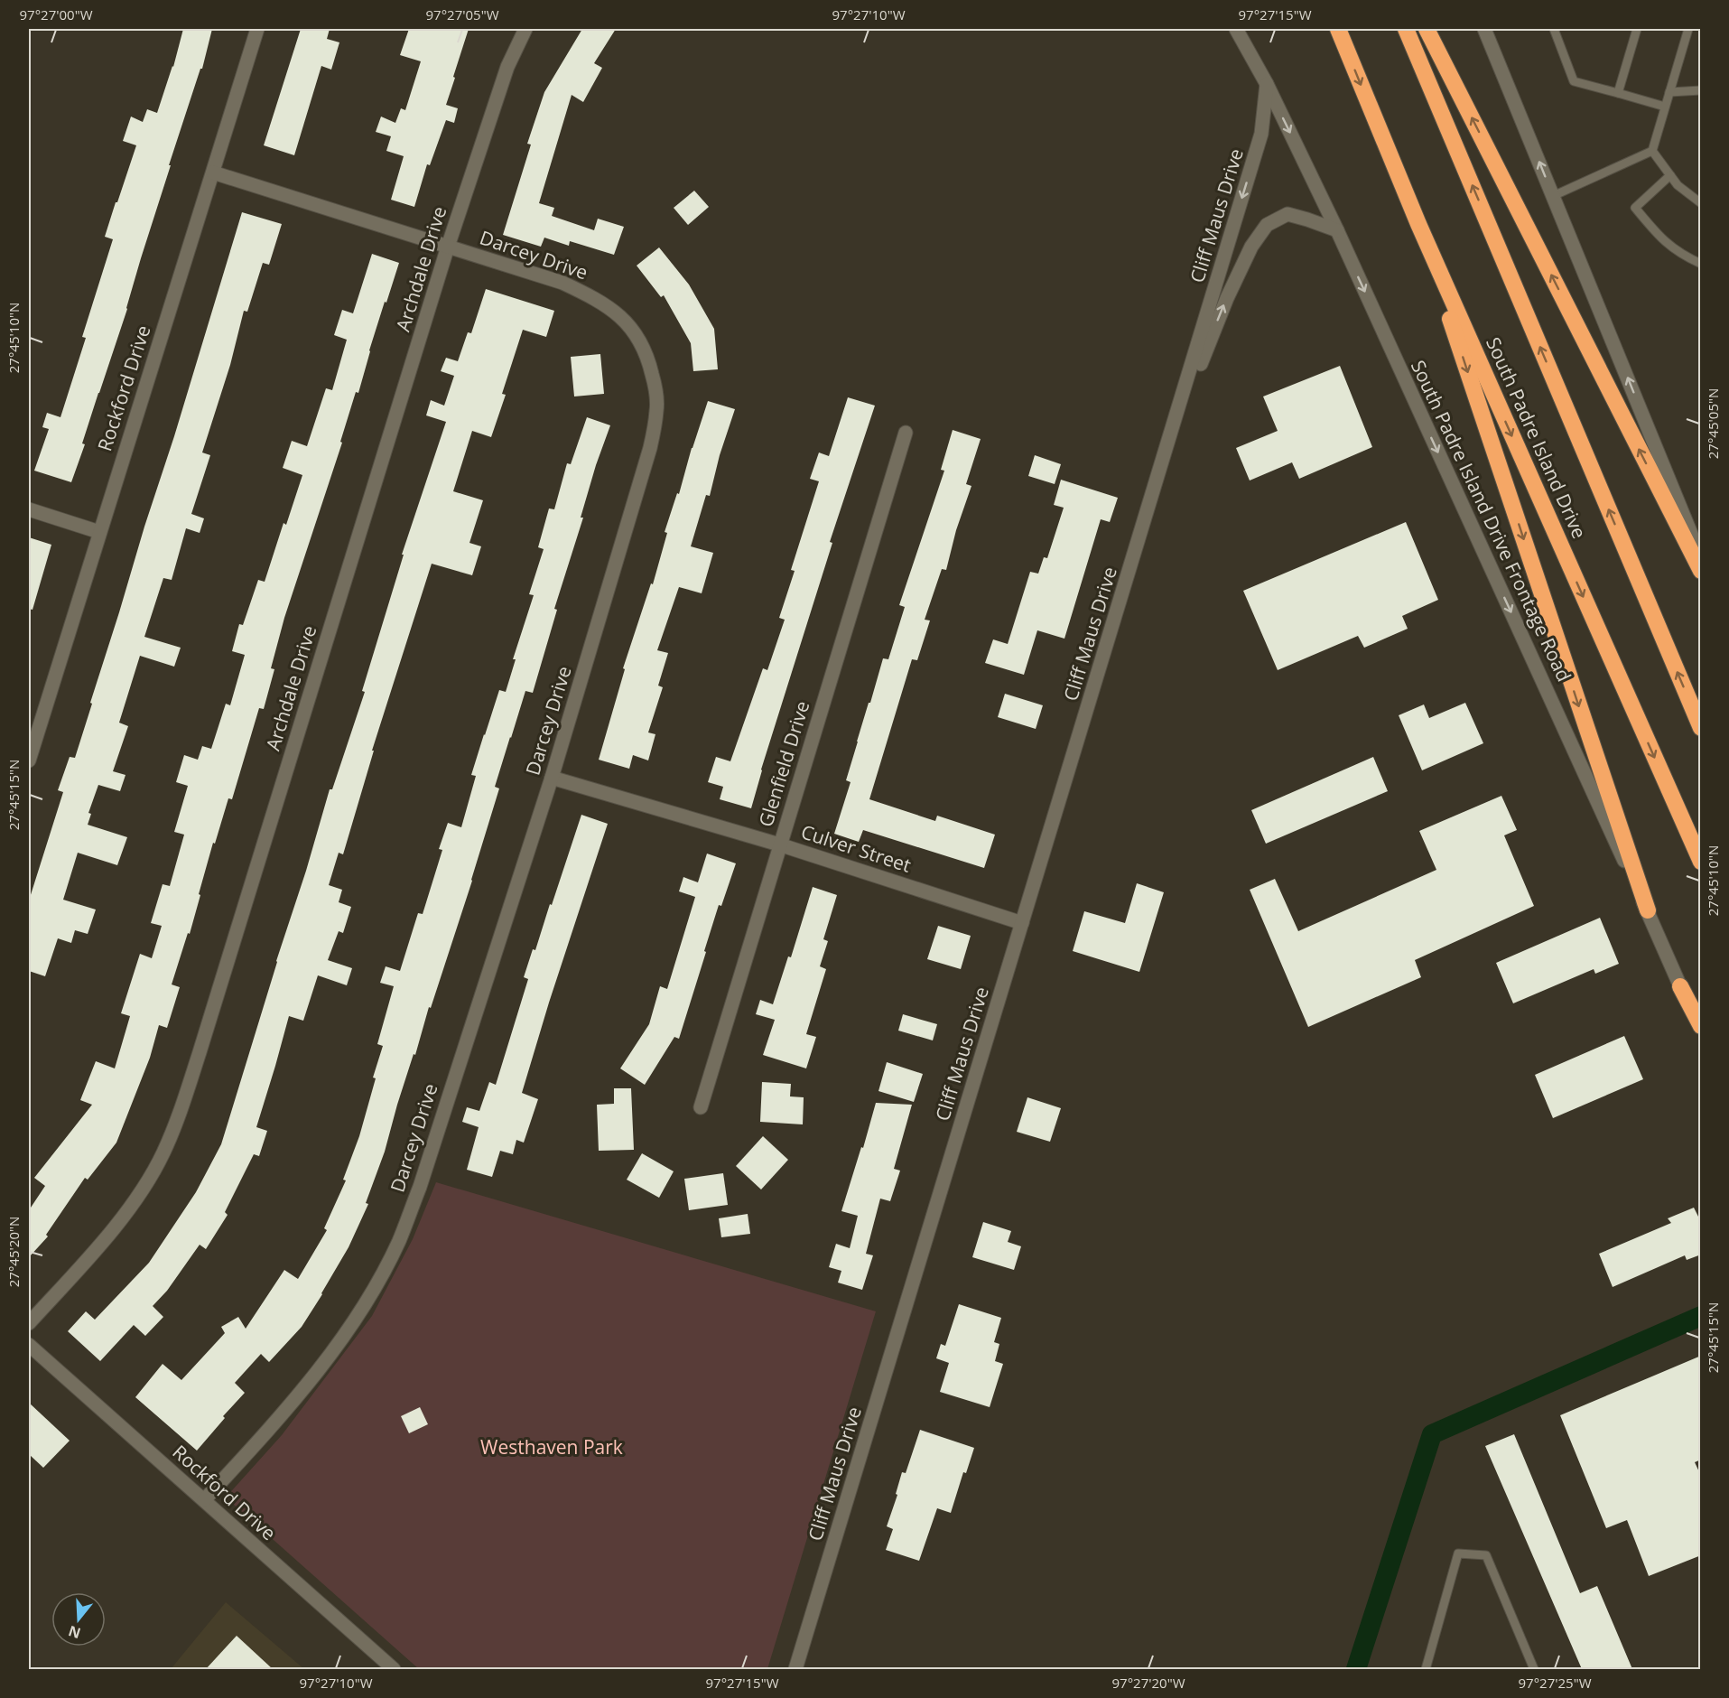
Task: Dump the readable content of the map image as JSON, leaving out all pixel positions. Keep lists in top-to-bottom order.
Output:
{
  "streets": {
    "highway": ["South Padre Island Drive"],
    "street": [
      "Cliff Maus Drive",
      "Darcey Drive",
      "Archdale Drive",
      "Rockford Drive",
      "South Padre Island Drive Frontage Road",
      "Glenfield Drive",
      "Culver Street"
    ]
  },
  "crossings": [
    ["Cliff Maus Drive", "South Padre Island Drive Frontage Road"],
    ["Cliff Maus Drive", "Culver Street"],
    ["Darcey Drive", "Archdale Drive"],
    ["Darcey Drive", "Rockford Drive"],
    ["Darcey Drive", "Culver Street"],
    ["Glenfield Drive", "Culver Street"]
  ],
  "one_way": ["South Padre Island Drive Frontage Road"],
  "parks": ["Westhaven Park"],
  "north": "bottom",
  "coordinates": [
    "97°27'00\"W",
    "97°27'05\"W",
    "97°27'10\"W",
    "97°27'15\"W",
    "27°45'10\"N",
    "27°45'05\"N",
    "27°45'15\"N",
    "27°45'20\"N",
    "97°27'20\"W",
    "97°27'25\"W"
  ]
}
